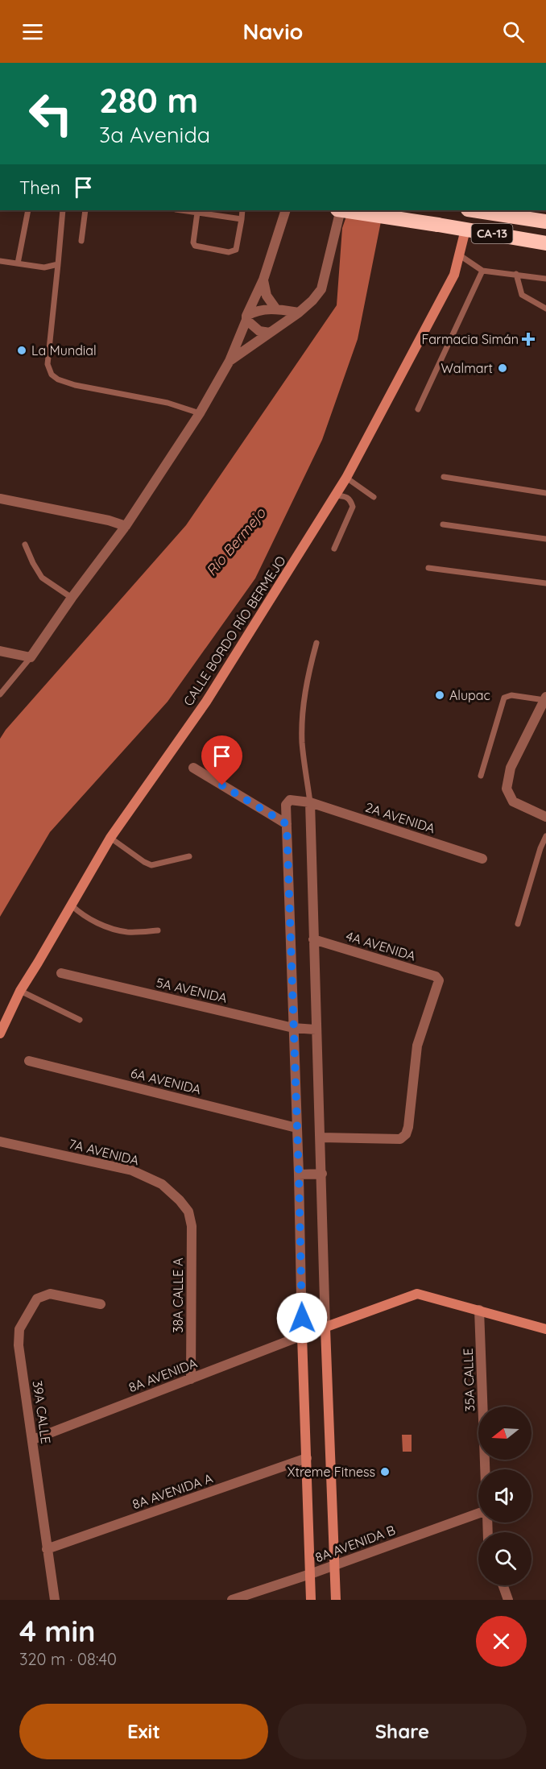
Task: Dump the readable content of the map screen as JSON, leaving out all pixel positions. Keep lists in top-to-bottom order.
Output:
{
  "streets": {
    "highway": ["CA-13"],
    "main road": ["CALLE BORDO RÍO BERMEJO"],
    "street": [
      "2A AVENIDA",
      "4A AVENIDA",
      "5A AVENIDA",
      "6A AVENIDA",
      "7A AVENIDA",
      "38A CALLE A",
      "8A AVENIDA",
      "35A CALLE",
      "39A CALLE",
      "8A AVENIDA A",
      "8A AVENIDA B"
    ]
  },
  "crossings": [
    ["CA-13", "CALLE BORDO RÍO BERMEJO"],
    ["7A AVENIDA", "38A CALLE A"],
    ["38A CALLE A", "8A AVENIDA"],
    ["8A AVENIDA", "39A CALLE"],
    ["39A CALLE", "8A AVENIDA A"]
  ],
  "water": ["Río Bermejo"],
  "places": {
    "health": ["Farmacia Simán"],
    "other": [
      "La Mundial",
      "Walmart",
      "Alupac",
      "Xtreme Fitness"
    ]
  },
  "north": "left",
  "page": {
    "header": "Navio",
    "turn": ["280 m", "3a Avenida"],
    "then": "Then",
    "heading": ["4 min", "320 m · 08:40"],
    "buttons": ["Exit", "Share"]
  }
}
